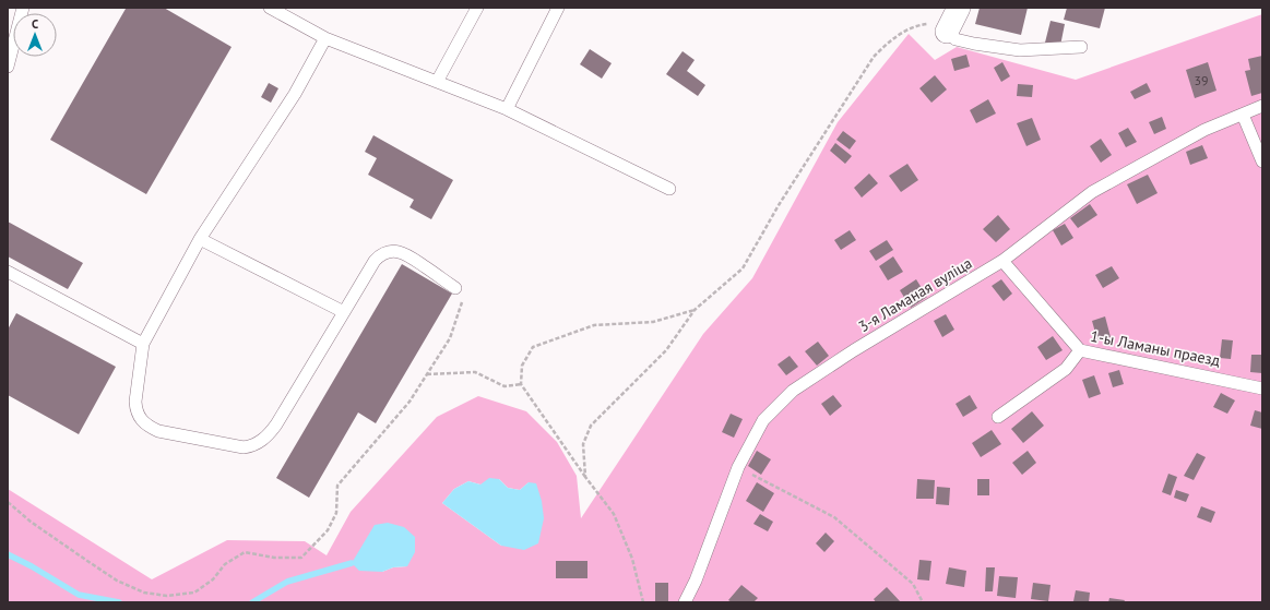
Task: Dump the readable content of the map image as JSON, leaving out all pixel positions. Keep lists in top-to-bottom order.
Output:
{
  "streets": {
    "lane": ["3-я Ламаная вуліца", "1-ы Ламаны праезд"]
  },
  "crossings": [
    ["3-я Ламаная вуліца", "1-ы Ламаны праезд"]
  ],
  "house_numbers": ["39"],
  "north": "top"
}
